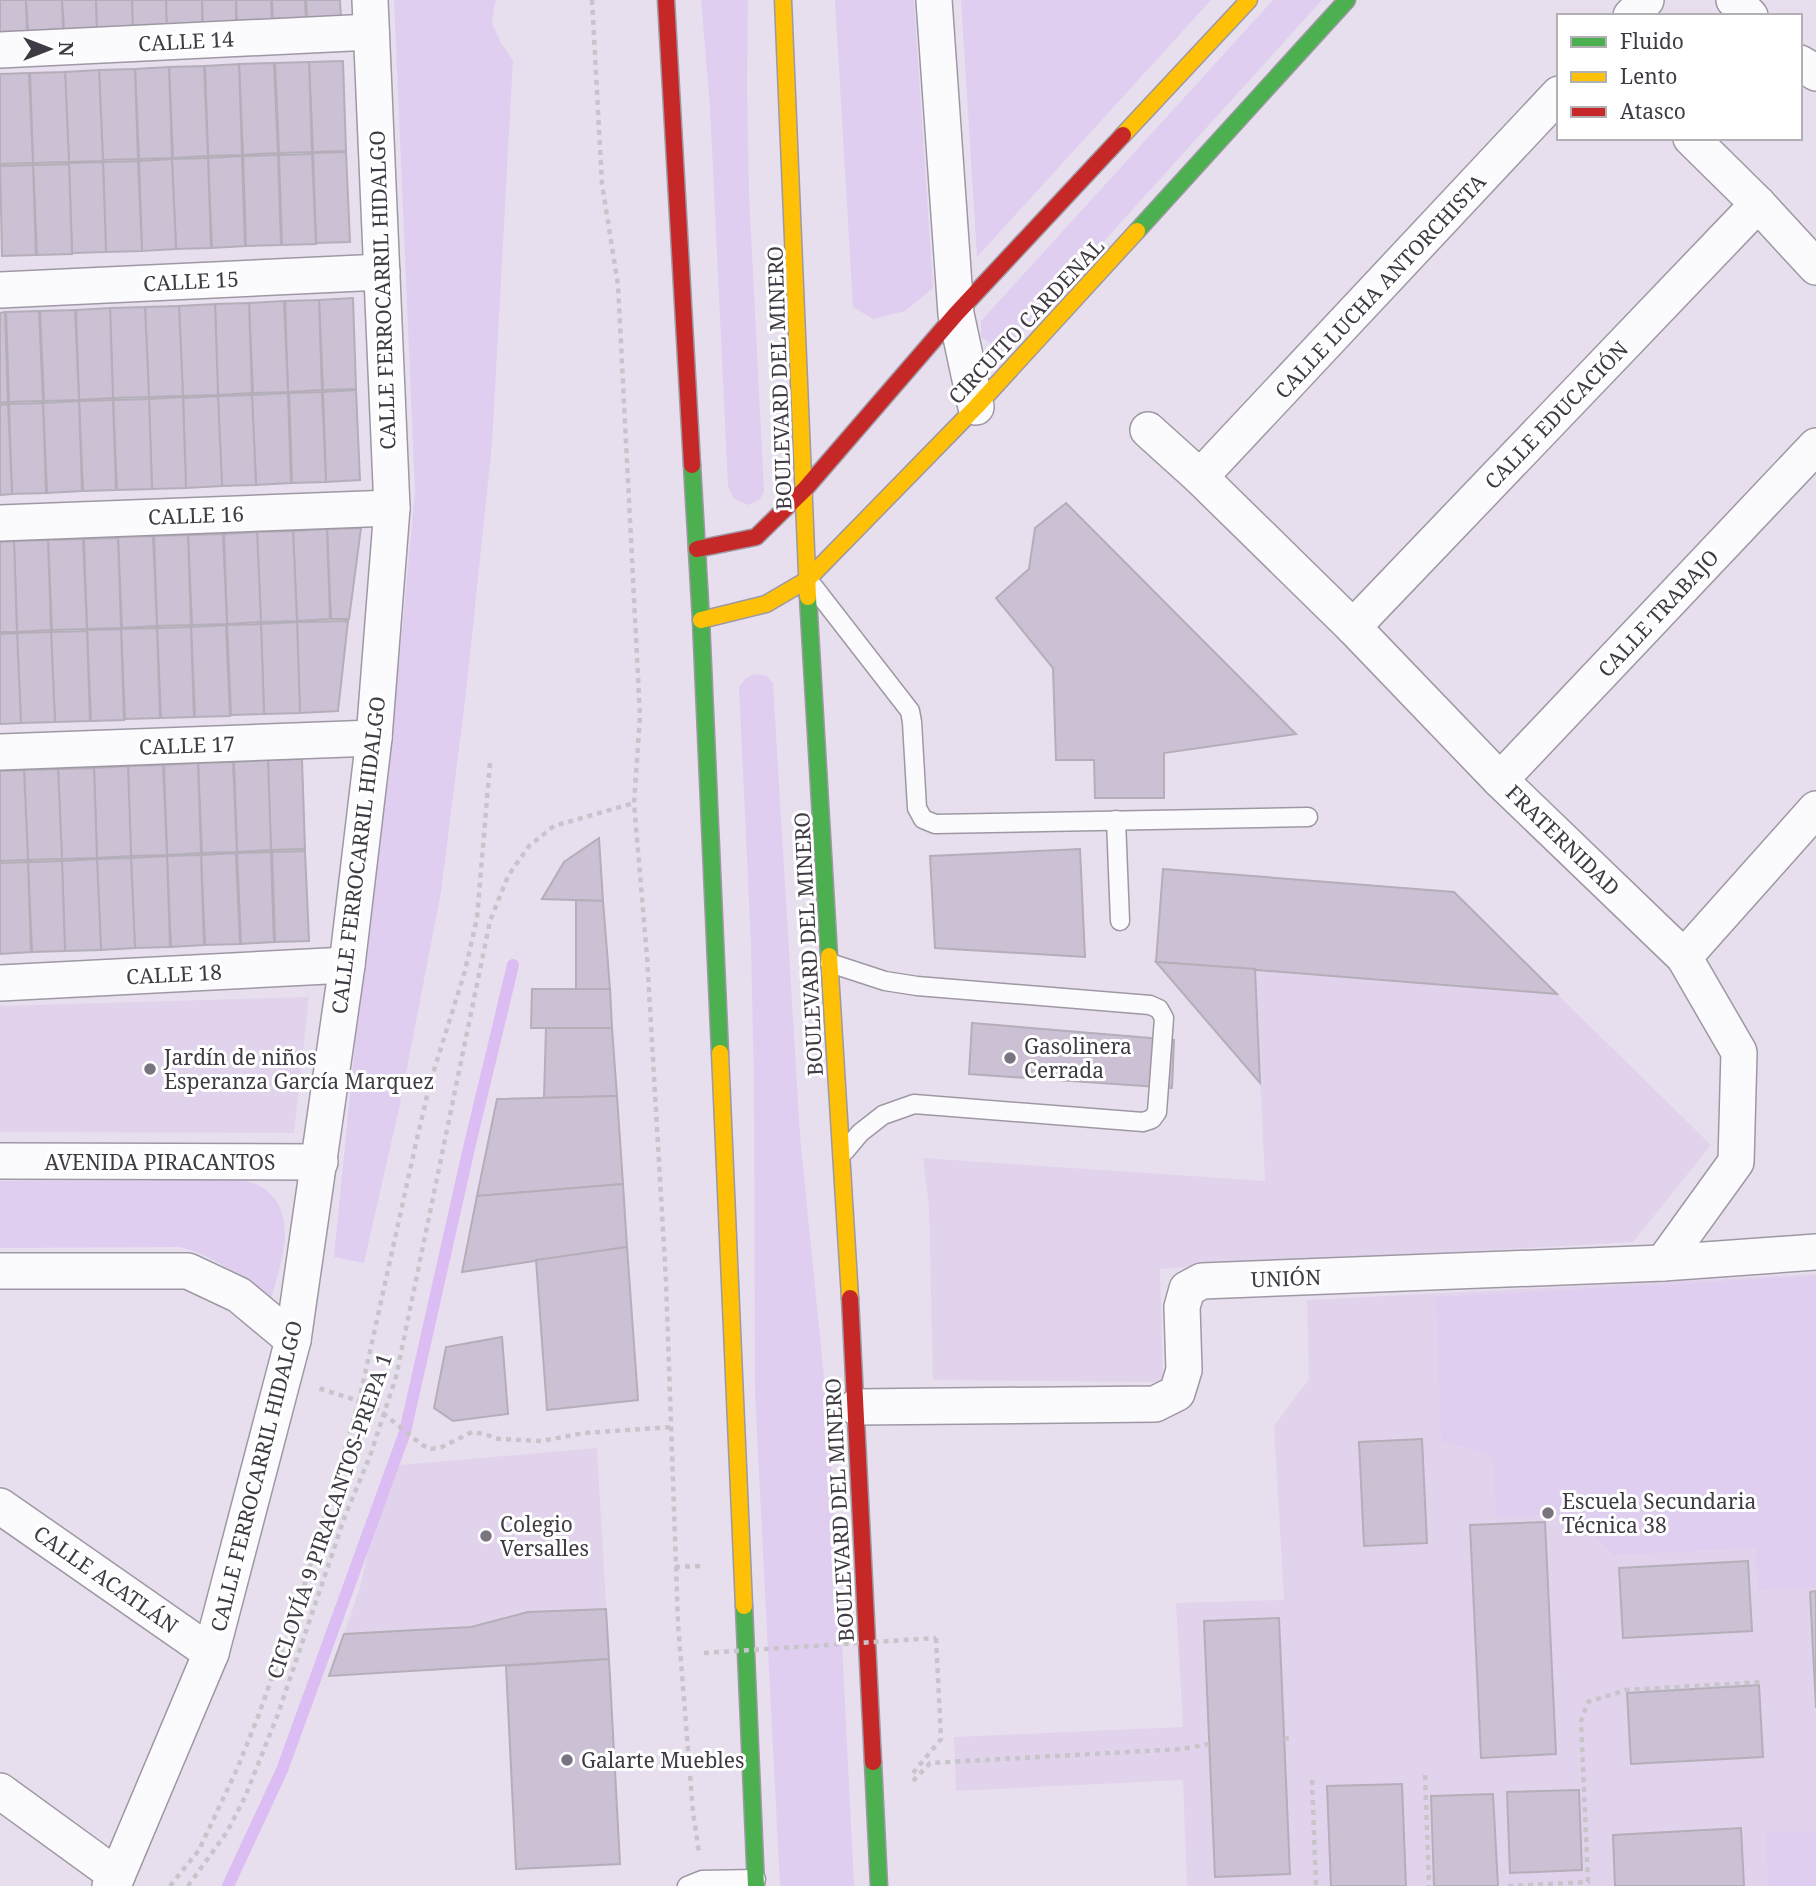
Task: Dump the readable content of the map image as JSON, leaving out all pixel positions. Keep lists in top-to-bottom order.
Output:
{
  "streets": {
    "main road": ["CIRCUITO CARDENAL", "BOULEVARD DEL MINERO"],
    "street": [
      "CALLE 14",
      "CALLE 15",
      "CALLE LUCHA ANTORCHISTA",
      "CALLE FERROCARRIL HIDALGO",
      "CALLE EDUCACIÓN",
      "CALLE 16",
      "CALLE TRABAJO",
      "CALLE 17",
      "FRATERNIDAD",
      "CALLE 18",
      "AVENIDA PIRACANTOS",
      "UNIÓN",
      "CALLE ACATLÁN"
    ],
    "path": ["CICLOVÍA 9 PIRACANTOS-PREPA 1"]
  },
  "crossings": [
    ["CALLE 14", "CALLE FERROCARRIL HIDALGO"],
    ["CALLE 15", "CALLE FERROCARRIL HIDALGO"],
    ["CALLE LUCHA ANTORCHISTA", "FRATERNIDAD"],
    ["CALLE FERROCARRIL HIDALGO", "CALLE 16"],
    ["CALLE FERROCARRIL HIDALGO", "CALLE 17"],
    ["CALLE FERROCARRIL HIDALGO", "CALLE 18"],
    ["CALLE FERROCARRIL HIDALGO", "AVENIDA PIRACANTOS"],
    ["CALLE FERROCARRIL HIDALGO", "CALLE ACATLÁN"],
    ["CIRCUITO CARDENAL", "BOULEVARD DEL MINERO"],
    ["BOULEVARD DEL MINERO", "UNIÓN"],
    ["CALLE EDUCACIÓN", "FRATERNIDAD"],
    ["CALLE TRABAJO", "FRATERNIDAD"],
    ["FRATERNIDAD", "UNIÓN"]
  ],
  "places": [
    "Gasolinera Cerrada",
    "Jardín de niños Esperanza García Marquez",
    "Escuela Secundaria Técnica 38",
    "Colegio Versalles",
    "Galarte Muebles"
  ],
  "legend": ["Fluido", "Lento", "Atasco"],
  "north": "right"
}
